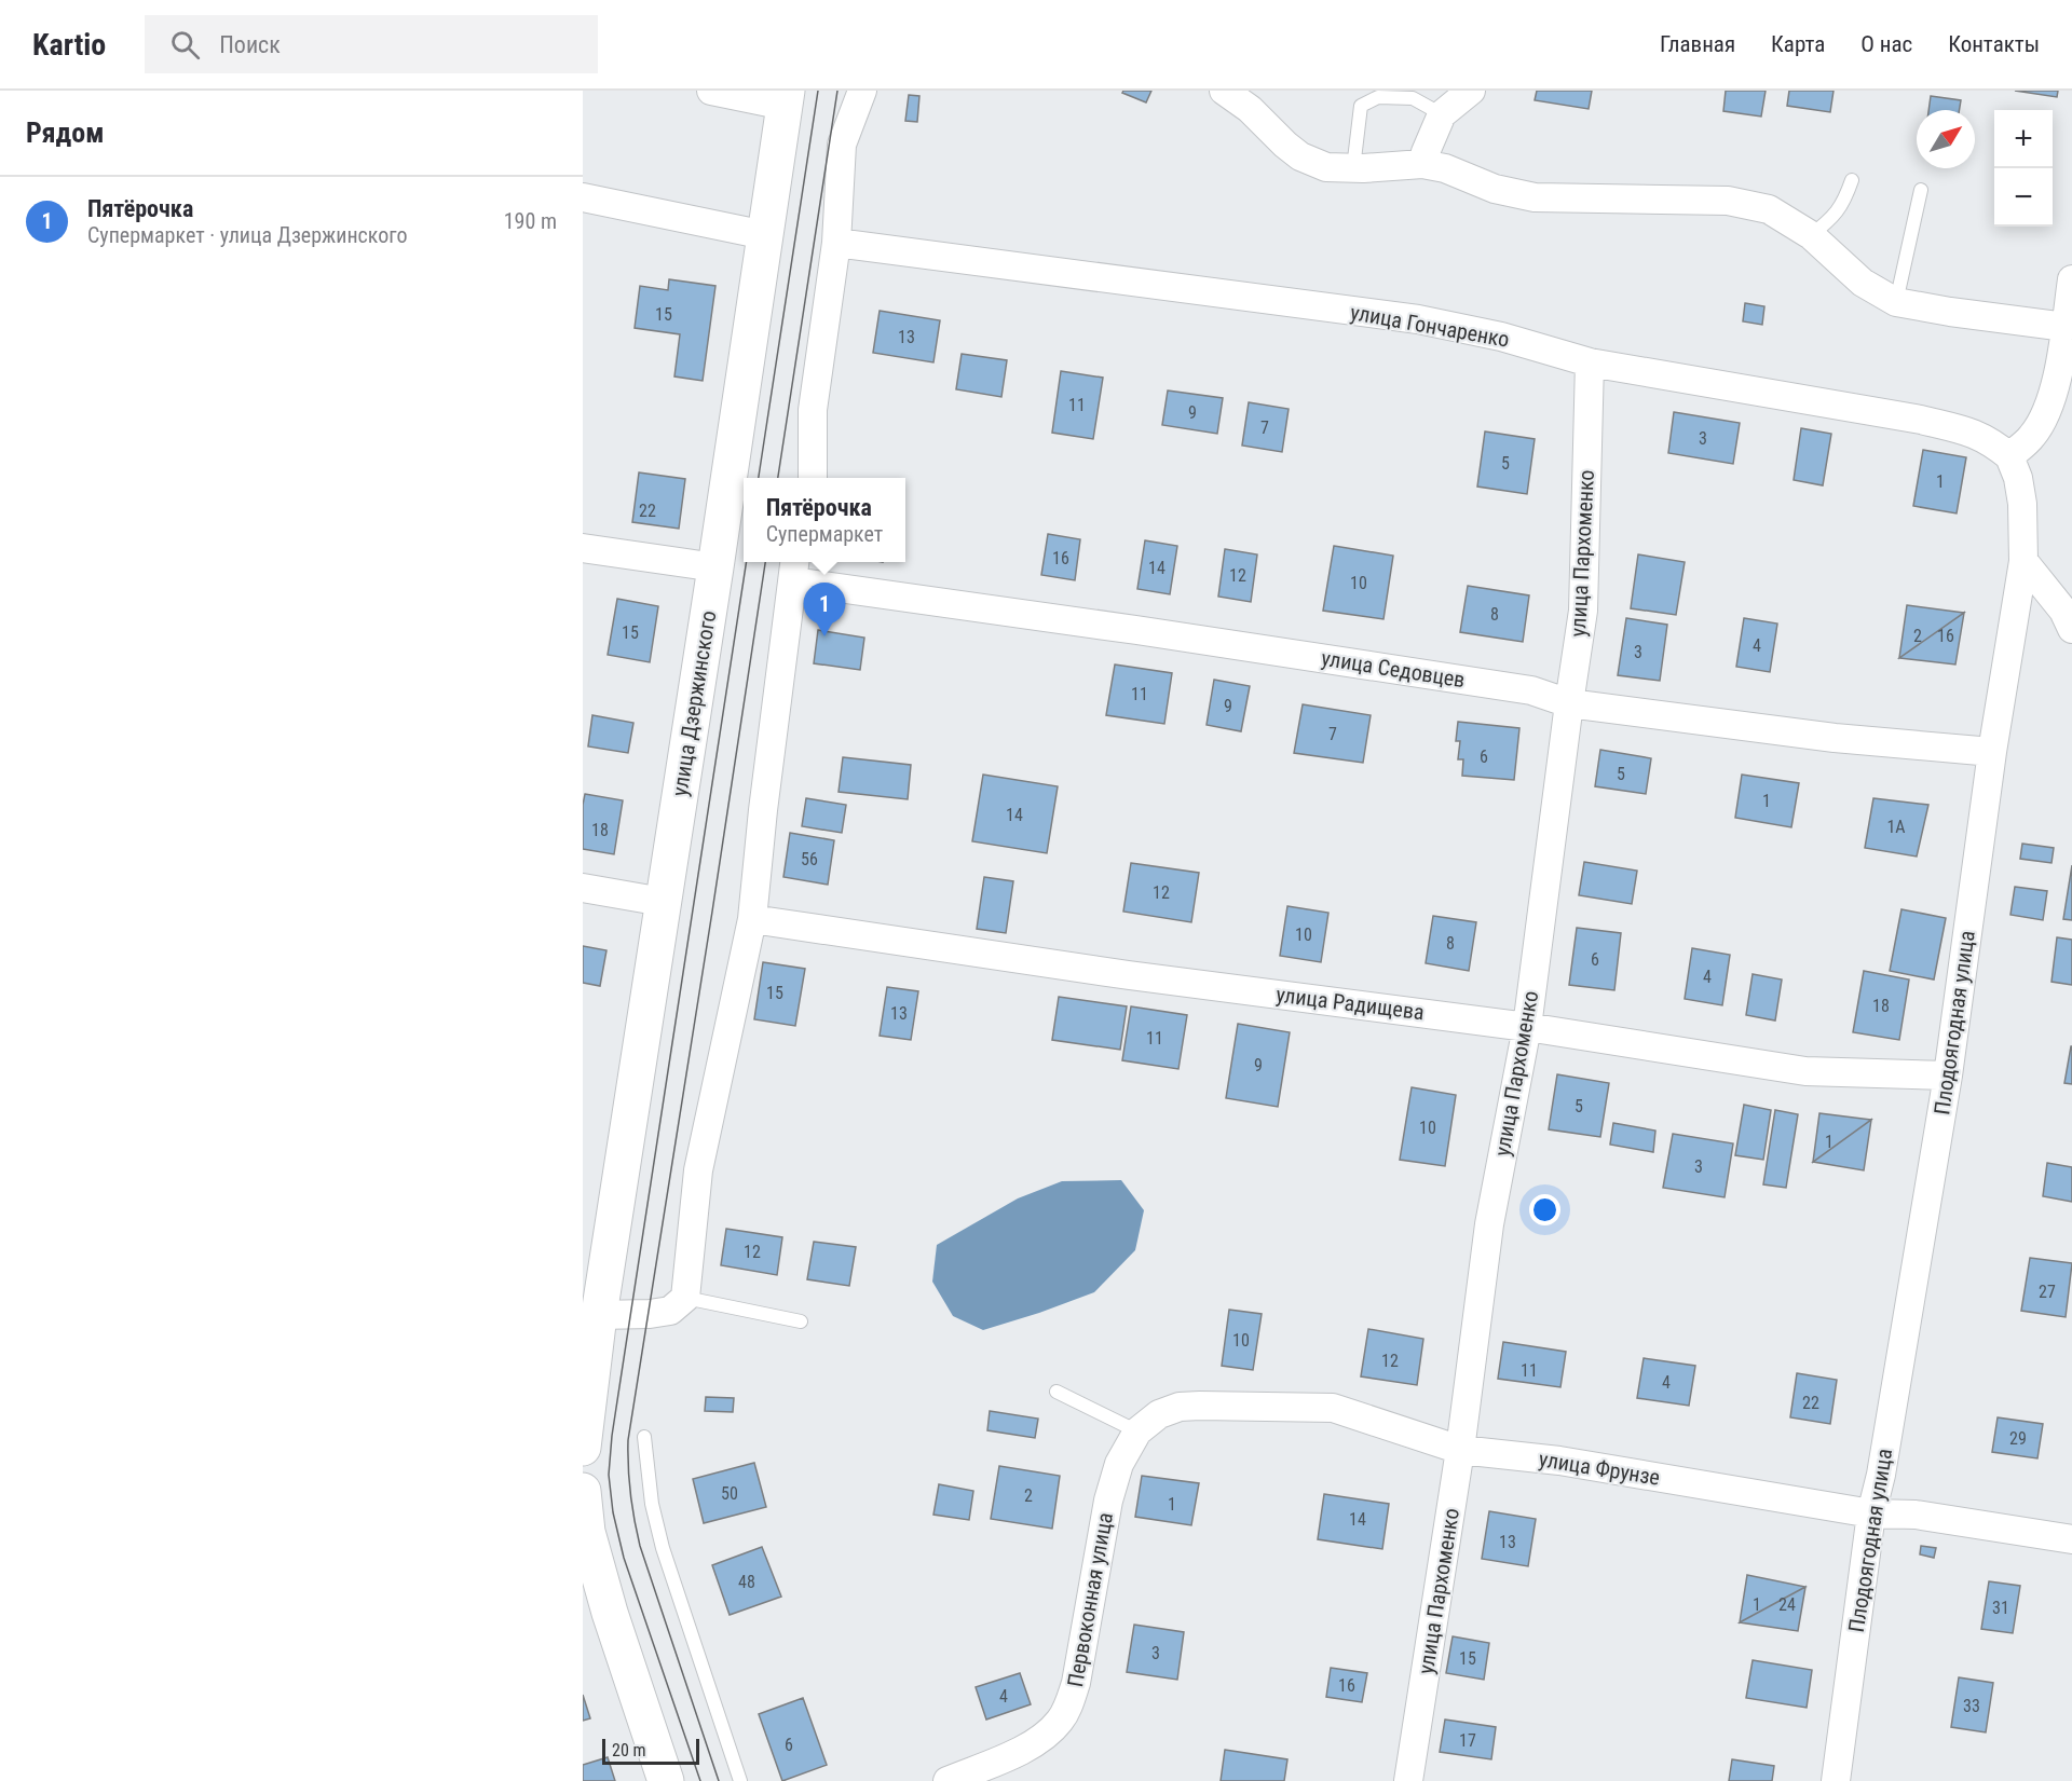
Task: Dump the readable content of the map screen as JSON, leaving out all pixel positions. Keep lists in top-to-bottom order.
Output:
{
  "streets": {
    "main road": ["улица Дзержинского"],
    "street": [
      "улица Гончаренко",
      "улица Пархоменко",
      "улица Седовцев",
      "улица Радищева",
      "Плодоягодная улица",
      "улица Фрунзе",
      "Первоконная улица"
    ]
  },
  "crossings": [
    ["улица Гончаренко", "улица Пархоменко"],
    ["улица Гончаренко", "Плодоягодная улица"],
    ["улица Пархоменко", "улица Седовцев"],
    ["улица Пархоменко", "улица Радищева"],
    ["улица Пархоменко", "улица Фрунзе"],
    ["улица Седовцев", "Плодоягодная улица"],
    ["улица Радищева", "Плодоягодная улица"],
    ["Плодоягодная улица", "улица Фрунзе"],
    ["улица Фрунзе", "Первоконная улица"]
  ],
  "house_numbers": [
    "15",
    "13",
    "11",
    "9",
    "7",
    "3",
    "5",
    "1",
    "22",
    "16",
    "14",
    "12",
    "10",
    "8",
    "15",
    "2",
    "16",
    "4",
    "3",
    "11",
    "9",
    "7",
    "6",
    "5",
    "1",
    "14",
    "1А",
    "18",
    "56",
    "12",
    "10",
    "8",
    "6",
    "4",
    "15",
    "18",
    "13",
    "11",
    "9",
    "5",
    "10",
    "1",
    "3",
    "12",
    "27",
    "10",
    "12",
    "11",
    "4",
    "22",
    "29",
    "50",
    "2",
    "1",
    "14",
    "13",
    "48",
    "1",
    "24",
    "31",
    "3",
    "15",
    "16",
    "4",
    "33",
    "17",
    "6"
  ],
  "scale_bar": "20 m",
  "north": "top right",
  "page": {
    "header": "Kartio",
    "search": "Поиск",
    "nav": [
      "Главная",
      "Карта",
      "О нас",
      "Контакты"
    ],
    "heading": "Рядом",
    "map_buttons": ["+", "−"],
    "list": [
      {
        "mark": "1",
        "name": "Пятёрочка",
        "note": "Супермаркет · улица Дзержинского",
        "value": "190 m"
      }
    ],
    "popup": ["Пятёрочка", "Супермаркет"],
    "pins": "1",
    "scale": "20 m"
  }
}
